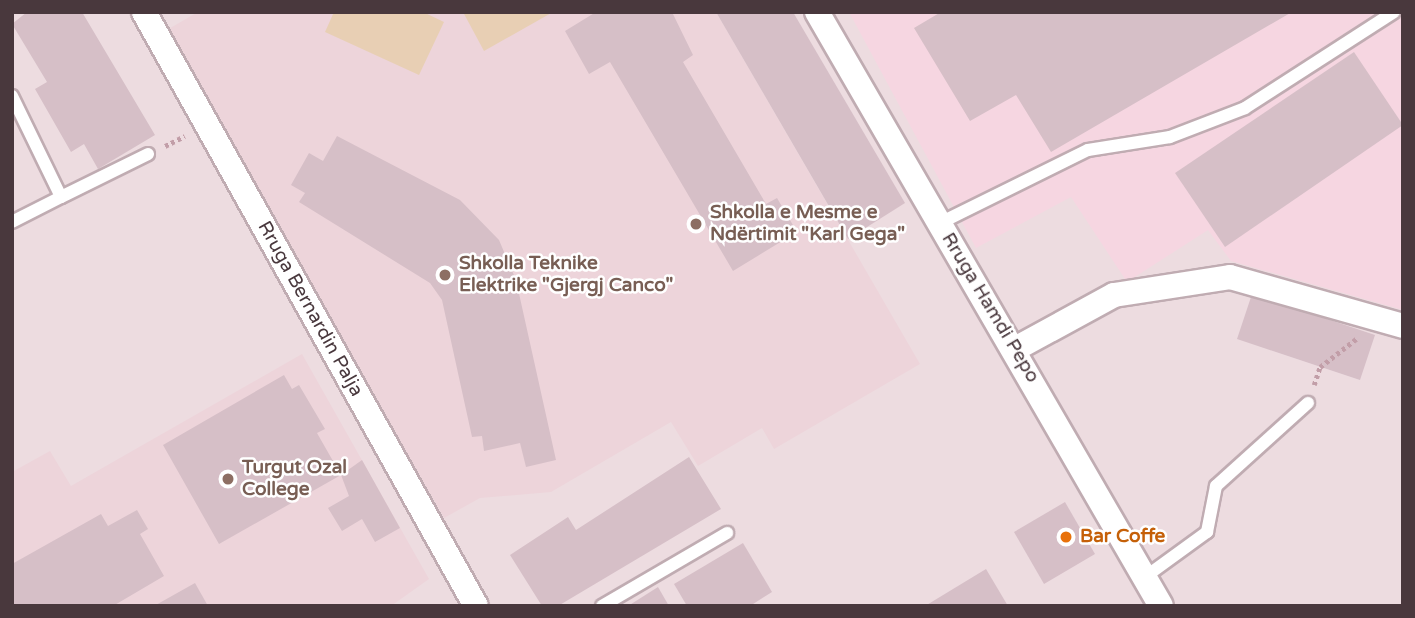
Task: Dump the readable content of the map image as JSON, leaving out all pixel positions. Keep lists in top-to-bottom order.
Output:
{
  "streets": {
    "street": ["Rruga Hamdi Pepo", "Rruga Bernardin Palja"]
  },
  "places": [
    "Shkolla e Mesme e Ndërtimit \"Karl Gega\"",
    "Shkolla Teknike Elektrike \"Gjergj Canco\"",
    "Turgut Ozal College",
    "Bar Coffe"
  ]
}
